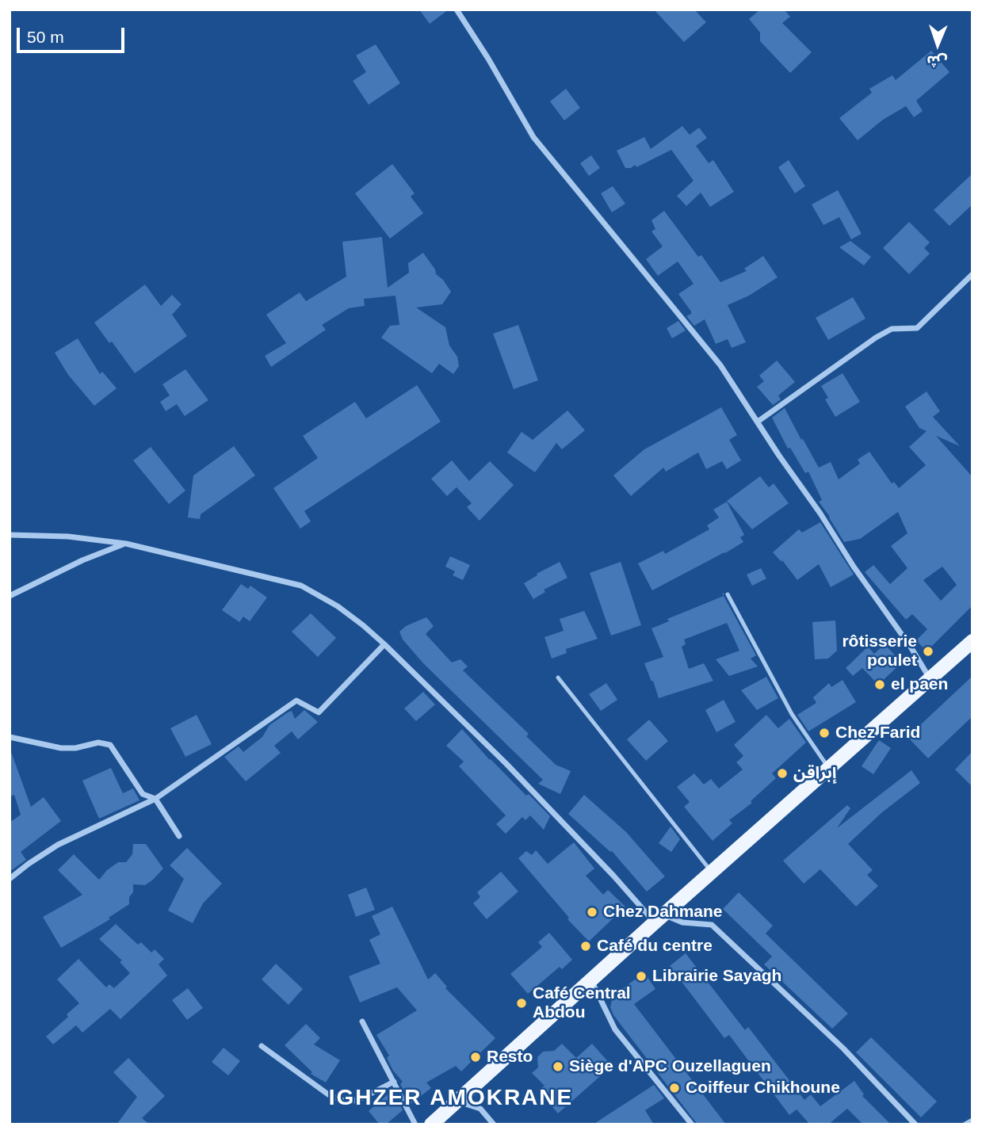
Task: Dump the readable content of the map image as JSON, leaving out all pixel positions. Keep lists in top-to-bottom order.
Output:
{
  "districts": ["IGHZER AMOKRANE"],
  "places": [
    "rôtisserie poulet",
    "el paen",
    "Chez Farid",
    "إبراقن",
    "Chez Dahmane",
    "Café du centre",
    "Librairie Sayagh",
    "Café Central Abdou",
    "Resto",
    "Siège d'APC Ouzellaguen",
    "Coiffeur Chikhoune"
  ],
  "scale_bar": "50 m",
  "north": "bottom"
}
